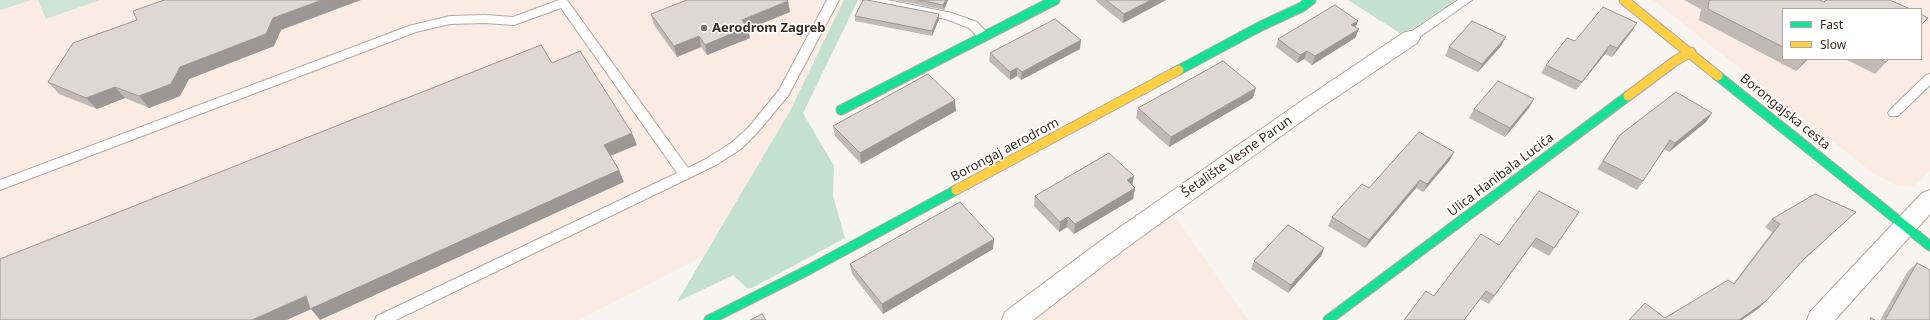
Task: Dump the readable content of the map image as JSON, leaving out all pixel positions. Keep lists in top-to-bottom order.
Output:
{
  "streets": {
    "street": [
      "Borongajska cesta",
      "Borongaj aerodrom",
      "Šetalište Vesne Parun",
      "Ulica Hanibala Lucića"
    ]
  },
  "crossings": [
    ["Borongajska cesta", "Ulica Hanibala Lucića"]
  ],
  "places": ["Aerodrom Zagreb"],
  "legend": ["Fast", "Slow"]
}
